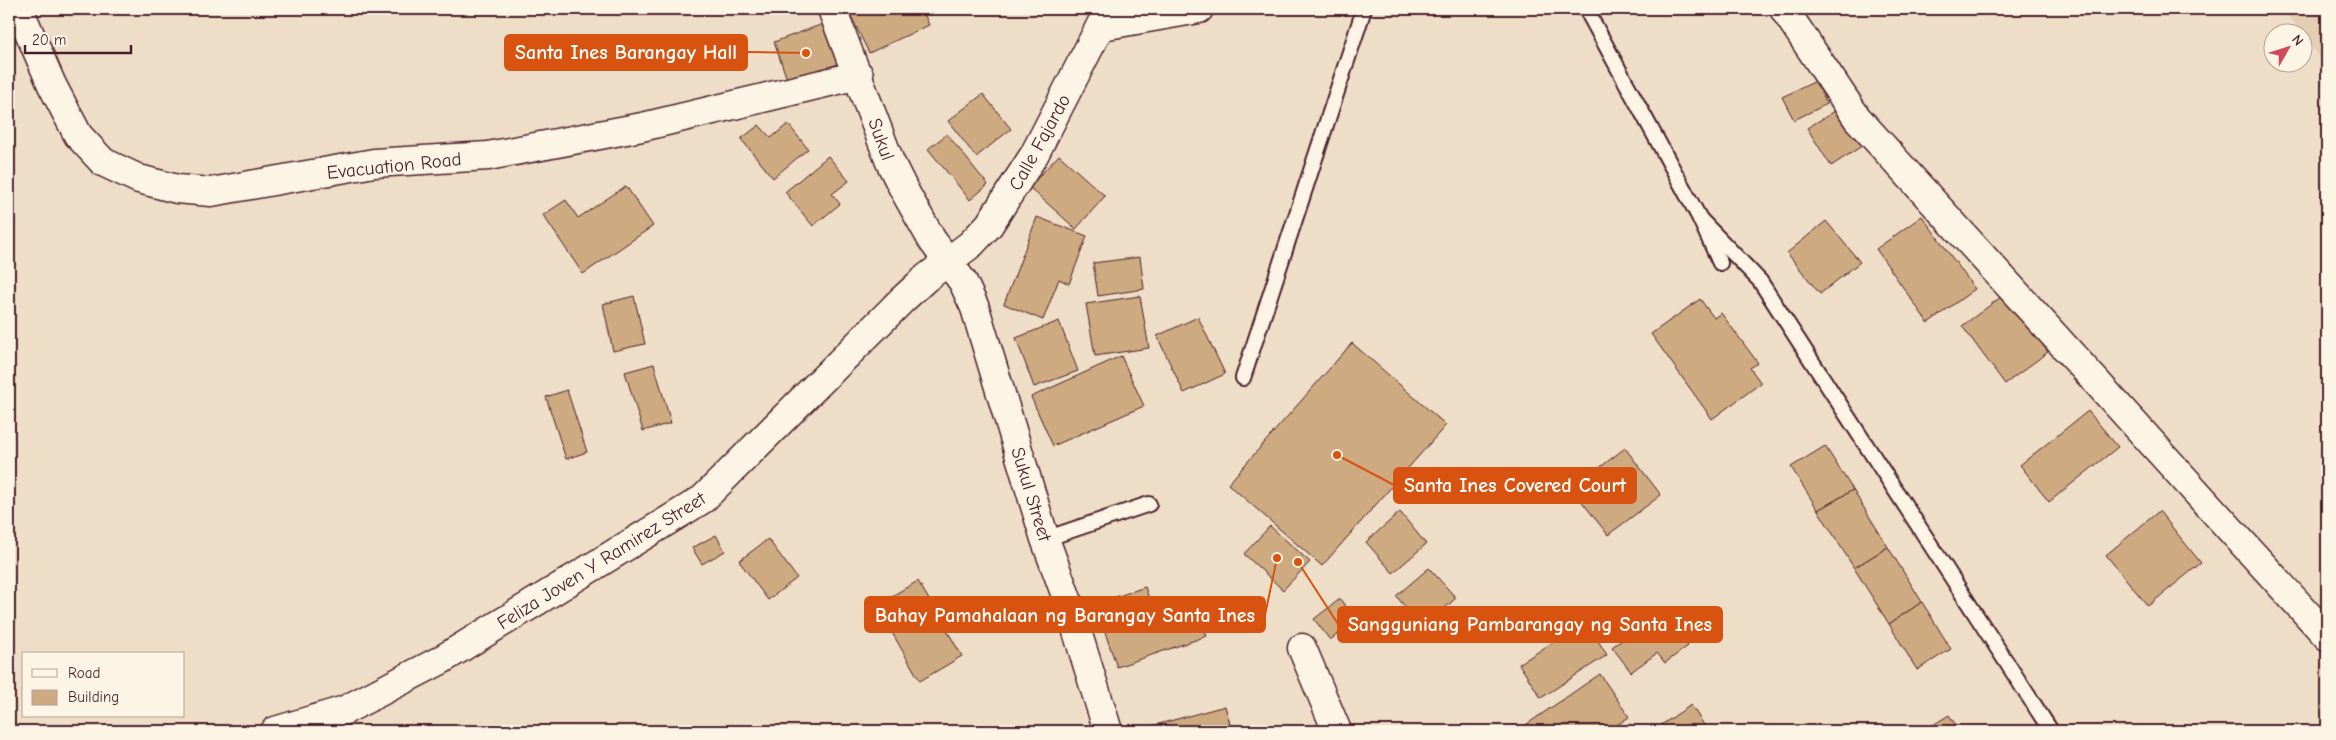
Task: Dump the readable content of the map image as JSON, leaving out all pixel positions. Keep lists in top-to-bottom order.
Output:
{
  "streets": {
    "street": [
      "Sukul",
      "Calle Fajardo",
      "Evacuation Road",
      "Sukul Street",
      "Feliza Joven Y Ramirez Street"
    ]
  },
  "crossings": [
    ["Sukul", "Calle Fajardo"],
    ["Sukul", "Evacuation Road"],
    ["Sukul", "Sukul Street"],
    ["Sukul", "Feliza Joven Y Ramirez Street"],
    ["Calle Fajardo", "Sukul Street"],
    ["Calle Fajardo", "Feliza Joven Y Ramirez Street"],
    ["Sukul Street", "Feliza Joven Y Ramirez Street"]
  ],
  "places": [
    "Santa Ines Barangay Hall",
    "Santa Ines Covered Court",
    "Bahay Pamahalaan ng Barangay Santa Ines",
    "Sangguniang Pambarangay ng Santa Ines"
  ],
  "legend": ["Road", "Building"],
  "scale_bar": "20 m",
  "north": "top right"
}
